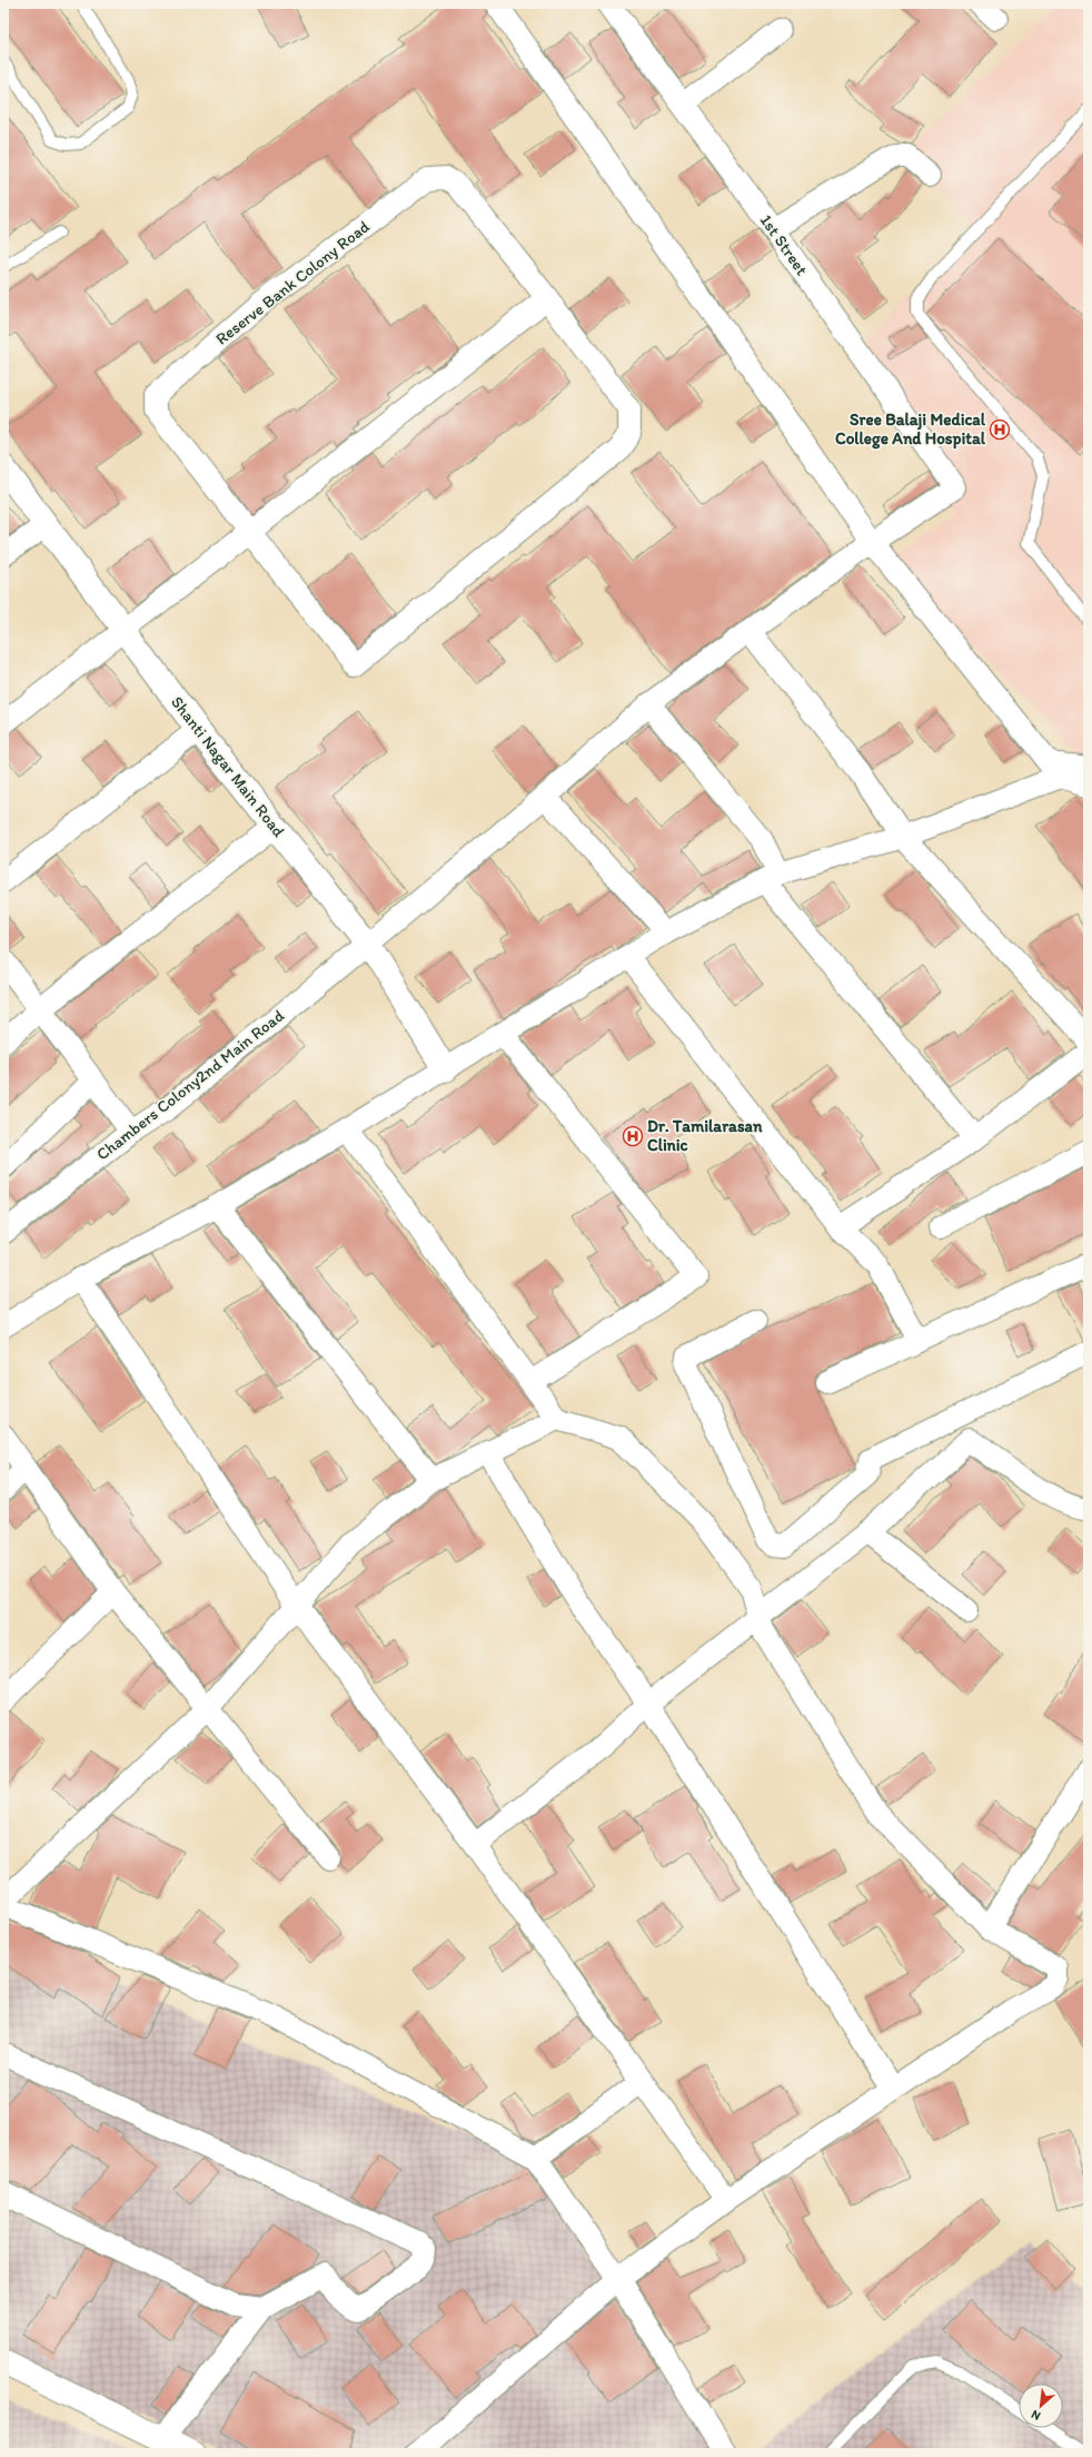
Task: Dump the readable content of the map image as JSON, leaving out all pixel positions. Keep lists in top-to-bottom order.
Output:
{
  "streets": {
    "street": [
      "1st Street",
      "Reserve Bank Colony Road",
      "Shanti Nagar Main Road",
      "Chambers Colony2nd Main Road"
    ]
  },
  "crossings": [
    ["1st Street", "Chambers Colony2nd Main Road"],
    ["Shanti Nagar Main Road", "Chambers Colony2nd Main Road"]
  ],
  "places": {
    "hospital": ["Sree Balaji Medical College And Hospital", "Dr. Tamilarasan Clinic"]
  },
  "north": "bottom left"
}
